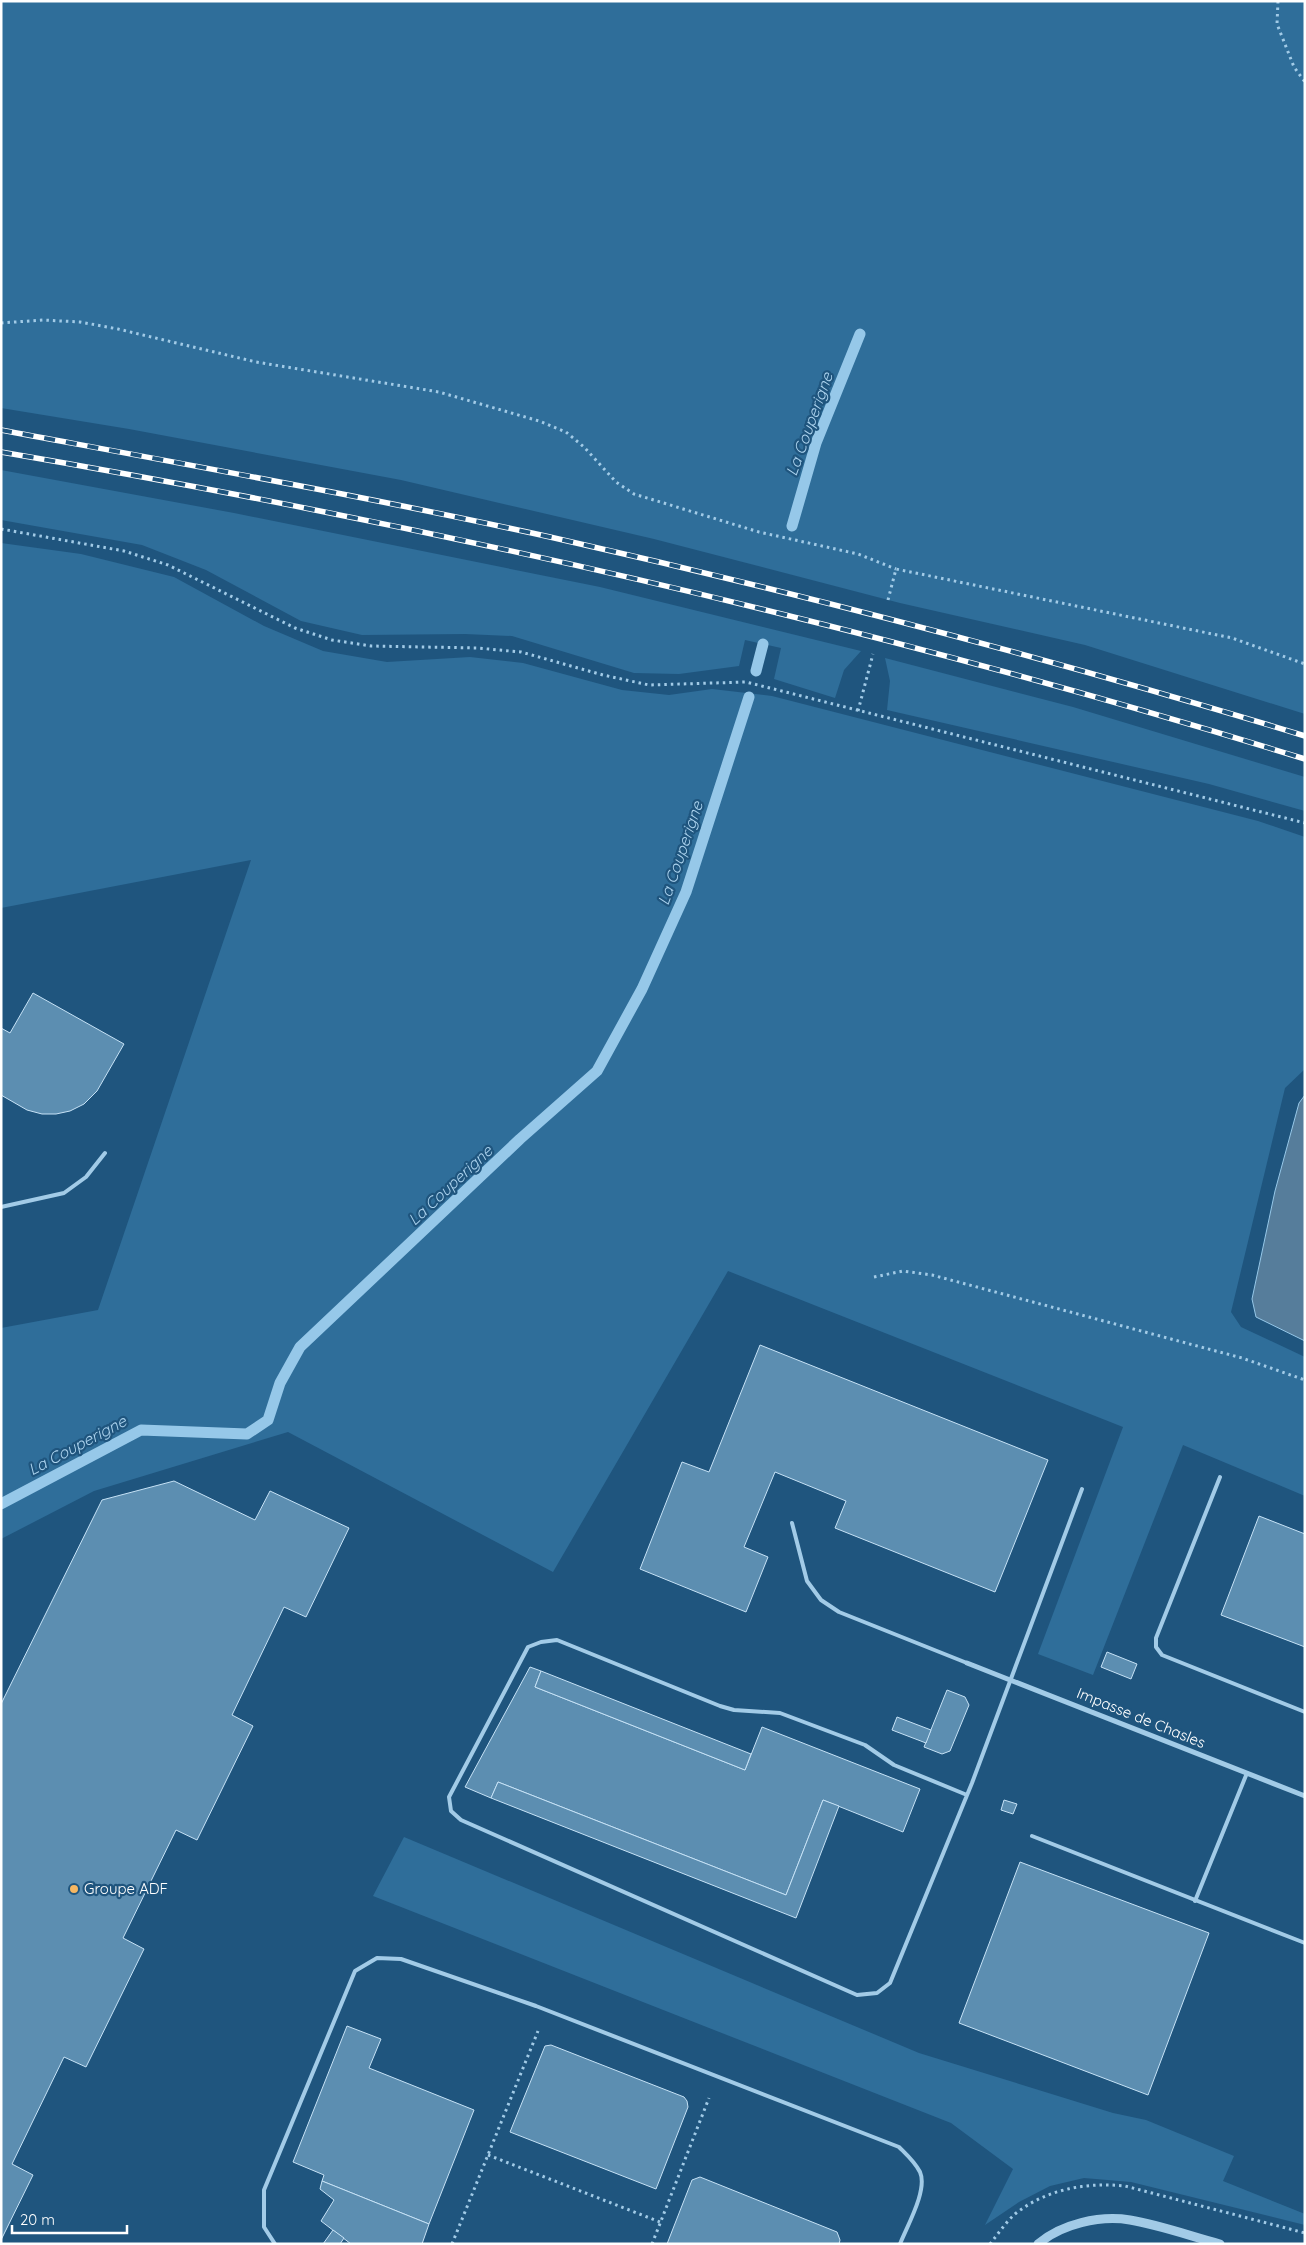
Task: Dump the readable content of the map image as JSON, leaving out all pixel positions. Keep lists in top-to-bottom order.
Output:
{
  "streets": {
    "street": ["Impasse de Chasles"]
  },
  "water": ["La Couperigne"],
  "places": ["Groupe ADF"],
  "scale_bar": "20 m"
}
